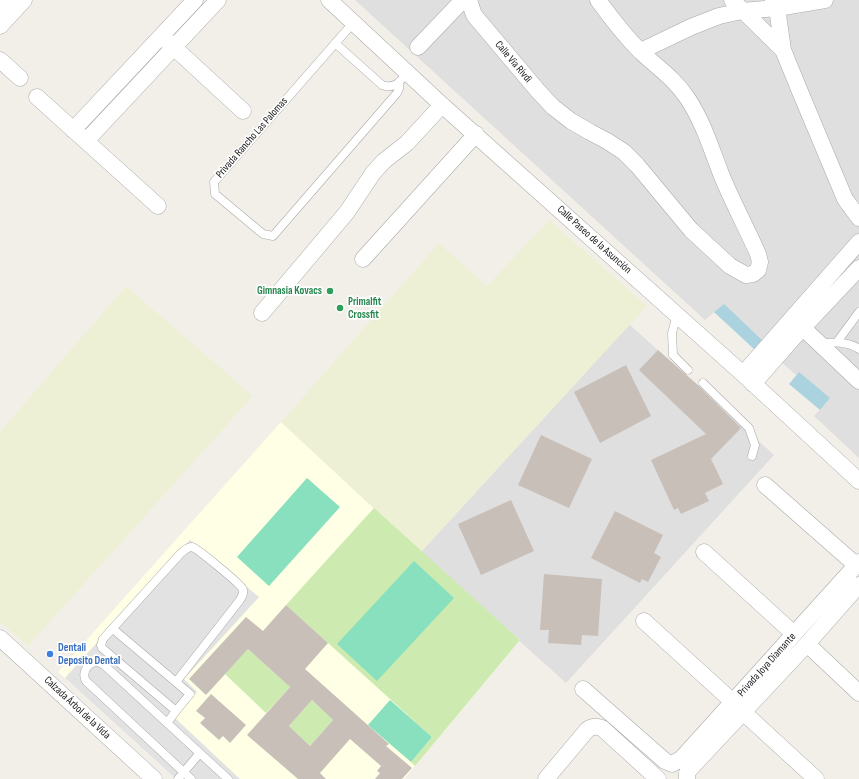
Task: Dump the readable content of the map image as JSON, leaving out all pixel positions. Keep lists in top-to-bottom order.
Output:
{
  "streets": {
    "street": [
      "Calle Via Rivdi",
      "Calle Paseo de la Asunción",
      "Privada Joya Diamante",
      "Calzada Árbol de la Vida"
    ],
    "lane": ["Privada Rancho Las Palomas"]
  },
  "crossings": [
    ["Privada Rancho Las Palomas", "Calle Paseo de la Asunción"]
  ],
  "places": ["Gimnasia Kovacs", "Primalfit Crossfit", "Dentali Deposito Dental"]
}
